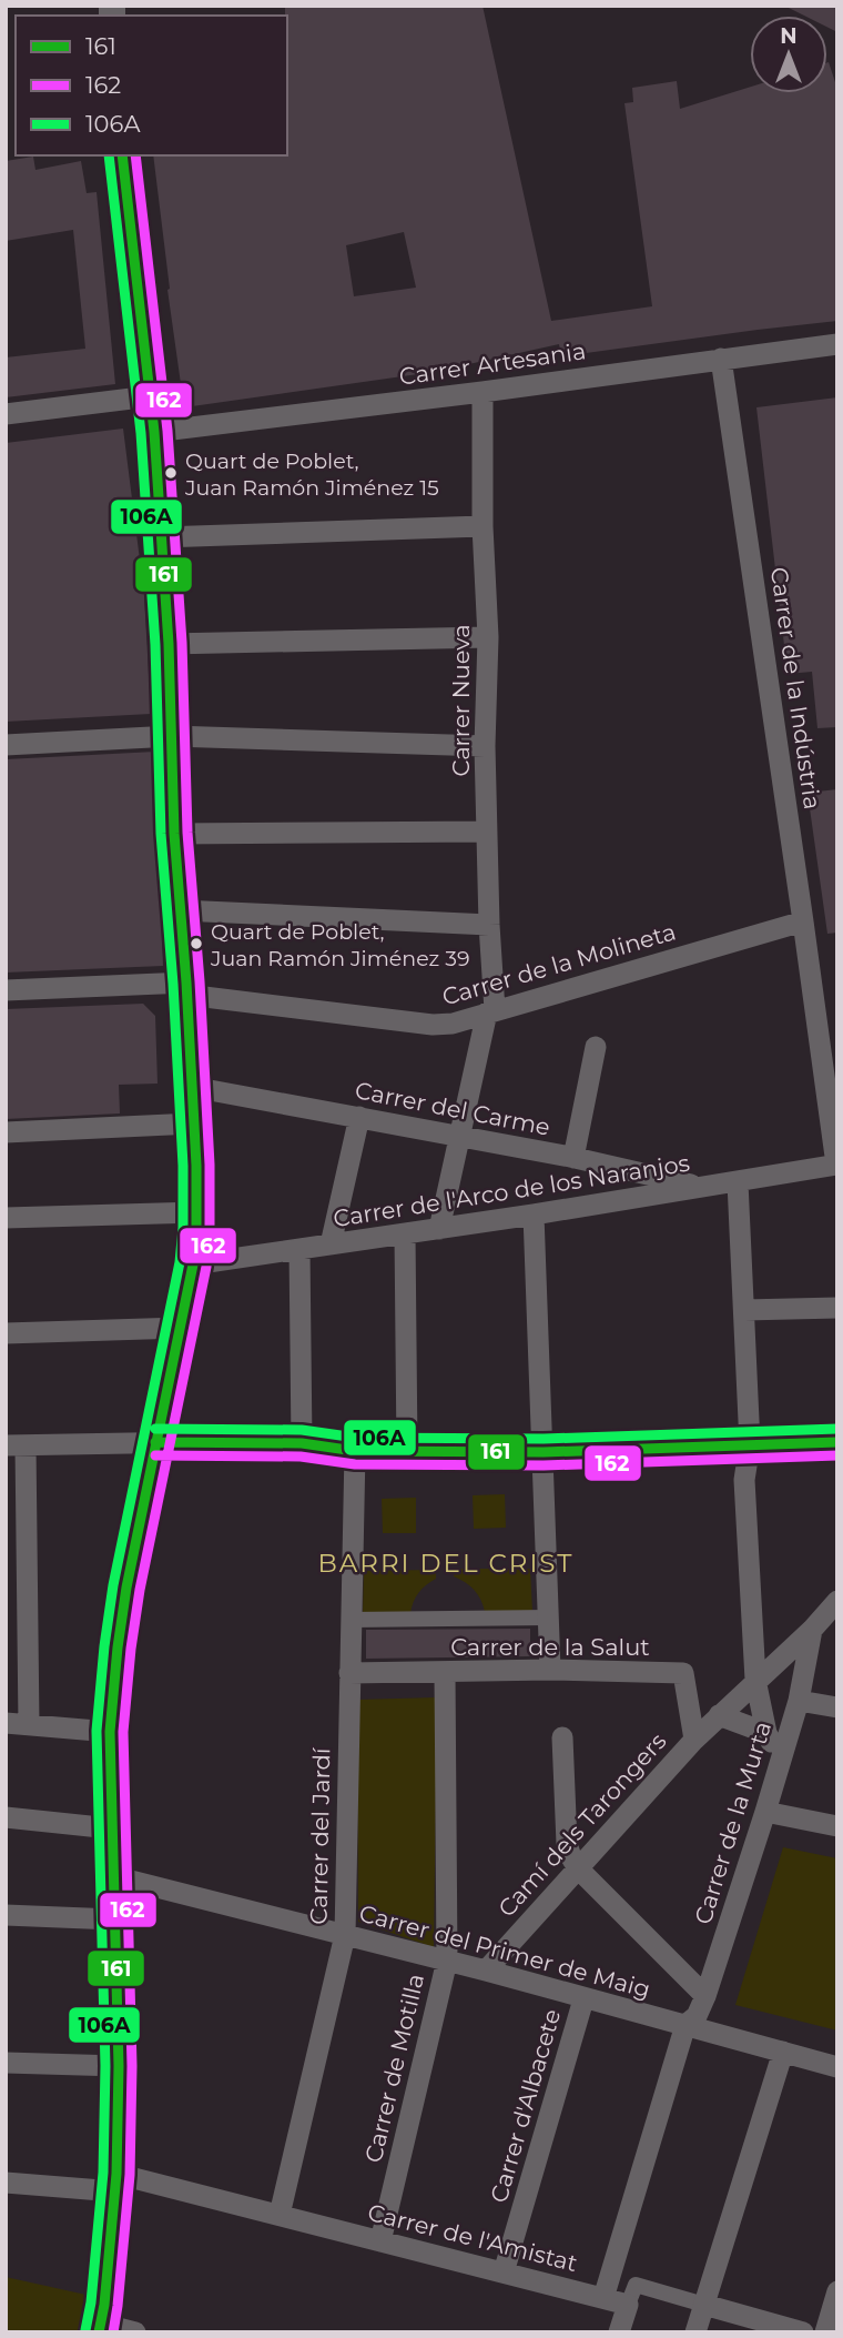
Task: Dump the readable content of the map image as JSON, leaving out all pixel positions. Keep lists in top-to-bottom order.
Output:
{
  "streets": {
    "street": [
      "Carrer Artesania",
      "Carrer de la Indústria",
      "Carrer Nueva",
      "Carrer de la Molineta",
      "Carrer del Carme",
      "Carrer de l'Arco de los Naranjos",
      "Carrer de la Salut",
      "Carrer de la Murta",
      "Camí dels Tarongers",
      "Carrer del Jardí",
      "Carrer del Primer de Maig",
      "Carrer de Motilla",
      "Carrer d'Albacete",
      "Carrer de l'Amistat"
    ]
  },
  "crossings": [
    ["Carrer Artesania", "Carrer de la Indústria"],
    ["Carrer Artesania", "Carrer Nueva"],
    ["Carrer de la Indústria", "Carrer de la Molineta"],
    ["Carrer de la Indústria", "Carrer de l'Arco de los Naranjos"],
    ["Carrer Nueva", "Carrer de la Molineta"],
    ["Carrer Nueva", "Carrer del Carme"],
    ["Carrer Nueva", "Carrer de l'Arco de los Naranjos"],
    ["Carrer del Carme", "Carrer de l'Arco de los Naranjos"],
    ["Carrer de la Salut", "Camí dels Tarongers"],
    ["Carrer de la Salut", "Carrer del Jardí"],
    ["Carrer de la Salut", "Carrer de Motilla"],
    ["Carrer de la Murta", "Camí dels Tarongers"],
    ["Carrer de la Murta", "Carrer del Primer de Maig"],
    ["Carrer de la Murta", "Carrer de l'Amistat"],
    ["Camí dels Tarongers", "Carrer del Primer de Maig"],
    ["Carrer del Jardí", "Carrer del Primer de Maig"],
    ["Carrer del Jardí", "Carrer de l'Amistat"],
    ["Carrer del Primer de Maig", "Carrer de Motilla"],
    ["Carrer del Primer de Maig", "Carrer d'Albacete"],
    ["Carrer de Motilla", "Carrer de l'Amistat"],
    ["Carrer d'Albacete", "Carrer de l'Amistat"]
  ],
  "districts": ["BARRI DEL CRIST"],
  "places": ["Quart de Poblet, Juan Ramón Jiménez 15", "Quart de Poblet, Juan Ramón Jiménez 39"],
  "lines": ["transit line 161", "transit line 162", "transit line 106A"],
  "legend": ["161", "162", "106A"],
  "north": "top"
}
